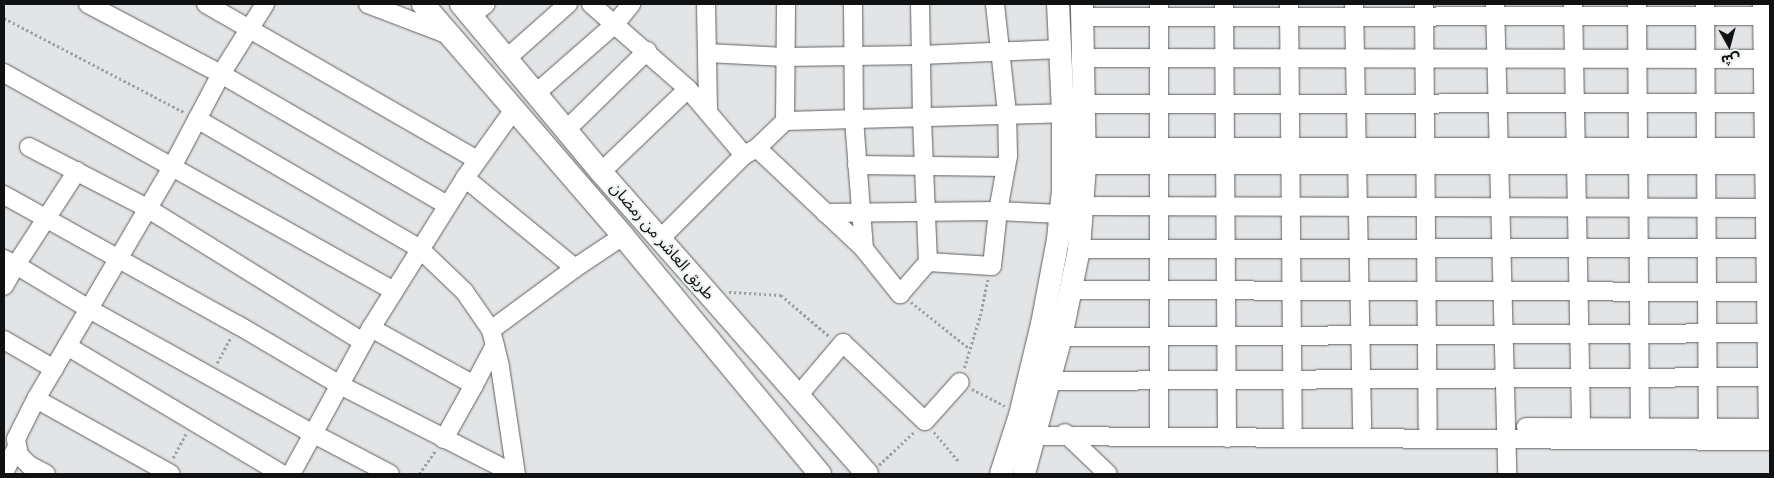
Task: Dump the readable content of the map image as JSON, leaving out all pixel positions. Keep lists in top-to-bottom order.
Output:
{
  "streets": {
    "main road": ["طريق العاشر من رمضان"]
  },
  "north": "bottom"
}
